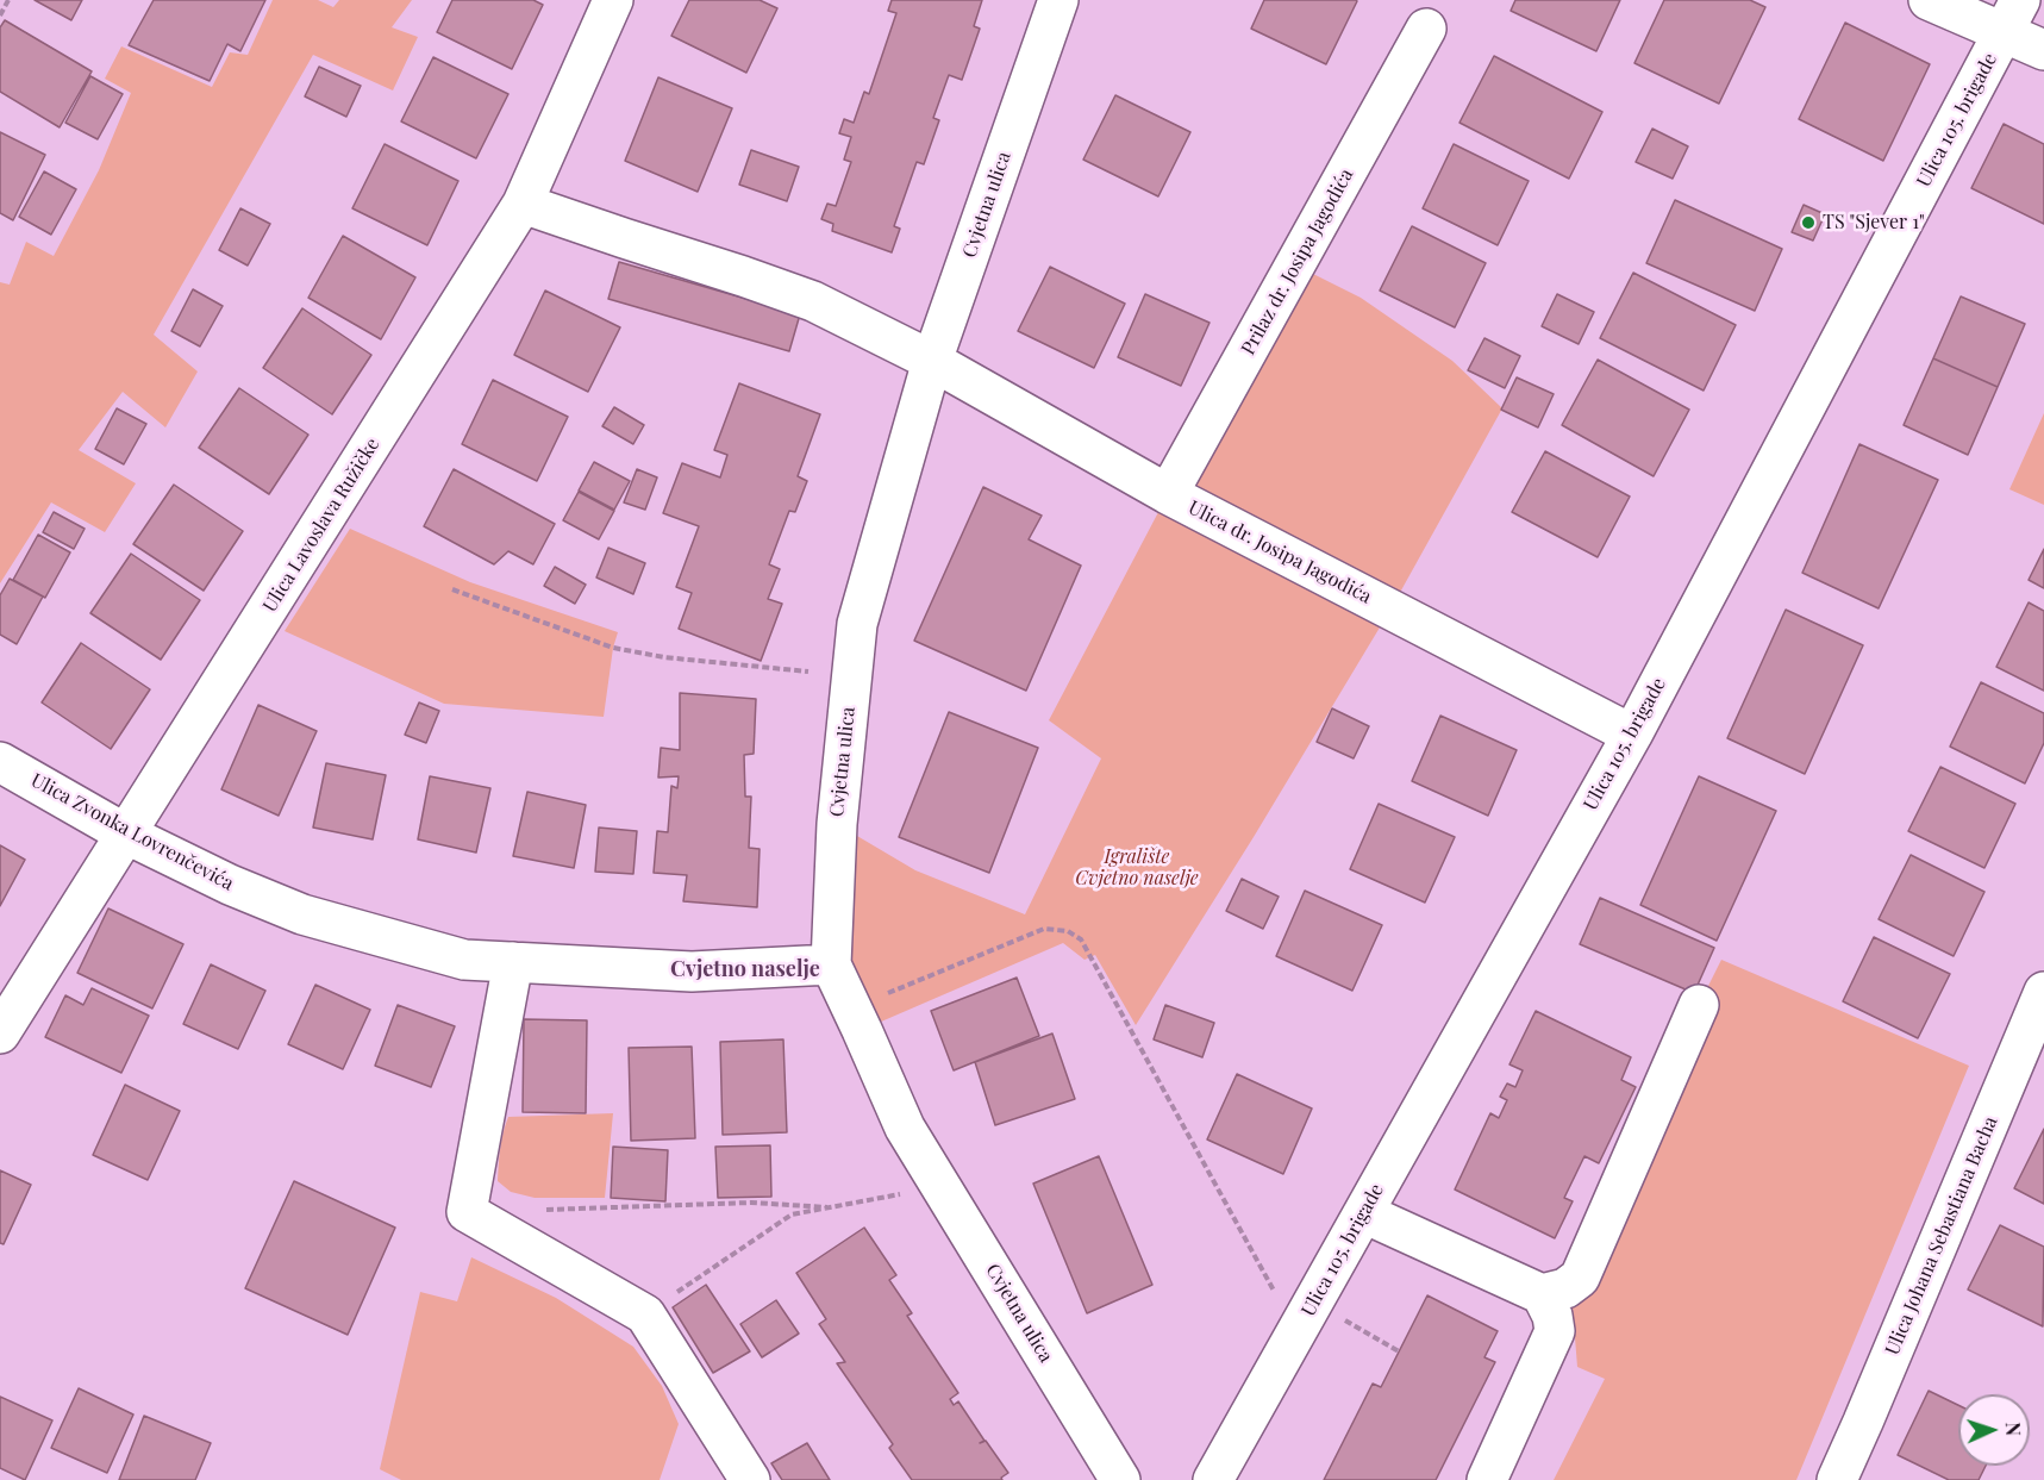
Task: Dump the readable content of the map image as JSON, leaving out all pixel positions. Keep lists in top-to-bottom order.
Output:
{
  "streets": {
    "street": [
      "Ulica 105. brigade",
      "Cvjetna ulica",
      "Prilaz dr. Josipa Jagodića",
      "Ulica Lavoslava Ružičke",
      "Ulica dr. Josipa Jagodića",
      "Ulica Zvonka Lovrenčevića",
      "Ulica Johana Sebastiana Bacha"
    ]
  },
  "crossings": [
    ["Ulica 105. brigade", "Ulica dr. Josipa Jagodića"],
    ["Cvjetna ulica", "Ulica dr. Josipa Jagodića"],
    ["Cvjetna ulica", "Ulica Zvonka Lovrenčevića"],
    ["Prilaz dr. Josipa Jagodića", "Ulica dr. Josipa Jagodića"],
    ["Ulica Lavoslava Ružičke", "Ulica dr. Josipa Jagodića"],
    ["Ulica Lavoslava Ružičke", "Ulica Zvonka Lovrenčevića"]
  ],
  "districts": ["Cvjetno naselje"],
  "parks": ["Igralište Cvjetno naselje"],
  "places": ["TS \"Sjever 1\""],
  "north": "right"
}
